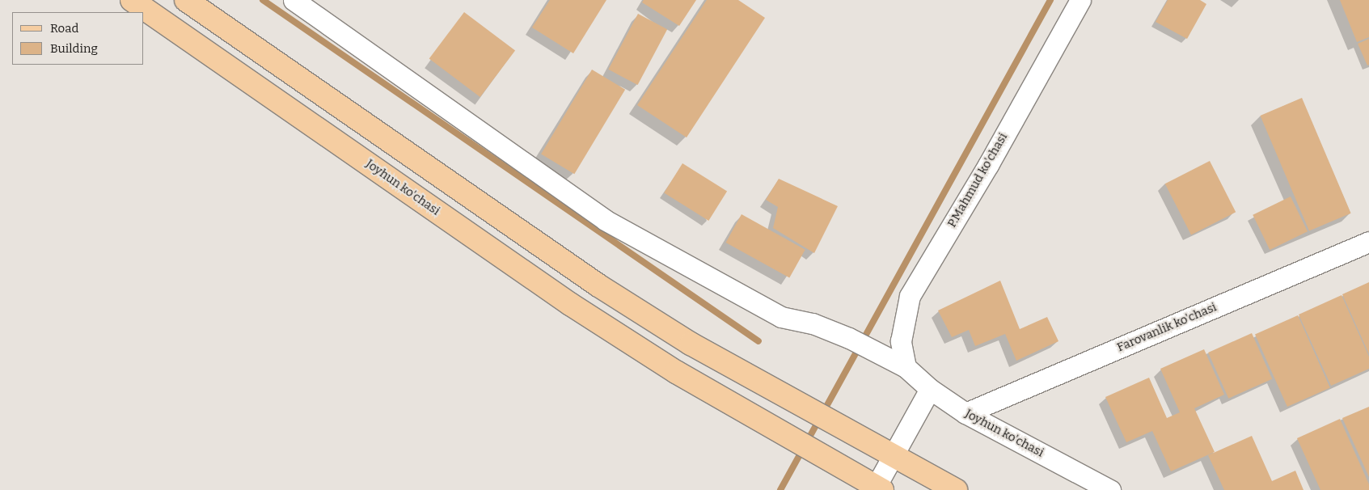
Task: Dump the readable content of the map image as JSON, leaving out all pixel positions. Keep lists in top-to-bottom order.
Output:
{
  "streets": {
    "main road": ["Joyhun ko'chasi"],
    "street": ["P.Mahmud ko'chasi", "Farovanlik ko'chasi"]
  },
  "crossings": [
    ["P.Mahmud ko'chasi", "Joyhun ko'chasi"],
    ["Joyhun ko'chasi", "Farovanlik ko'chasi"]
  ],
  "legend": ["Road", "Building"]
}
